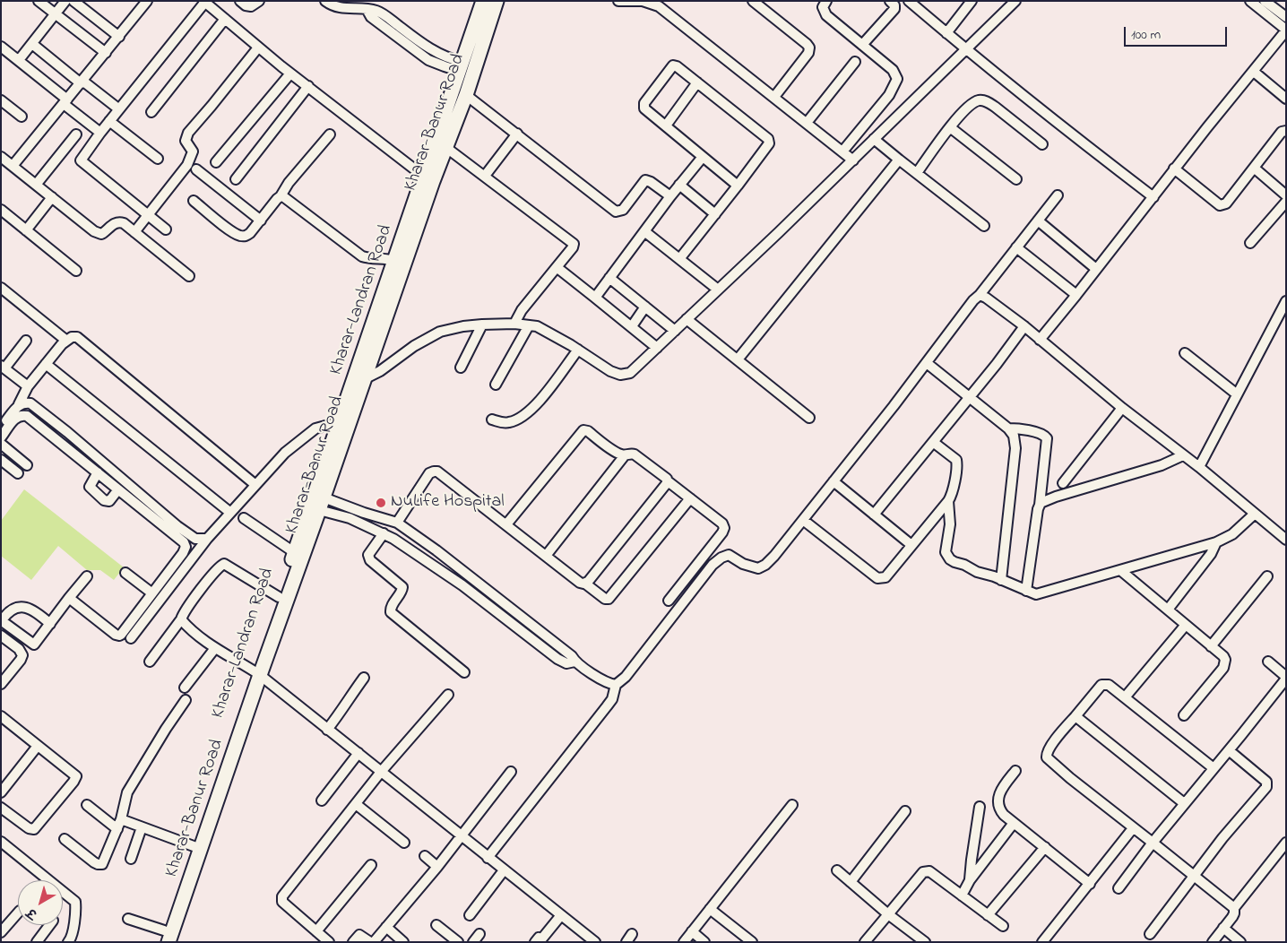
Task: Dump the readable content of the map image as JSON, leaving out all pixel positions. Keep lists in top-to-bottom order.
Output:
{
  "streets": {
    "highway": ["Kharar-Banur Road", "Kharar-Landran Road"]
  },
  "crossings": [
    ["Kharar-Banur Road", "Kharar-Landran Road"]
  ],
  "places": ["NuLife Hospital"],
  "scale_bar": "100 m",
  "north": "bottom left"
}
